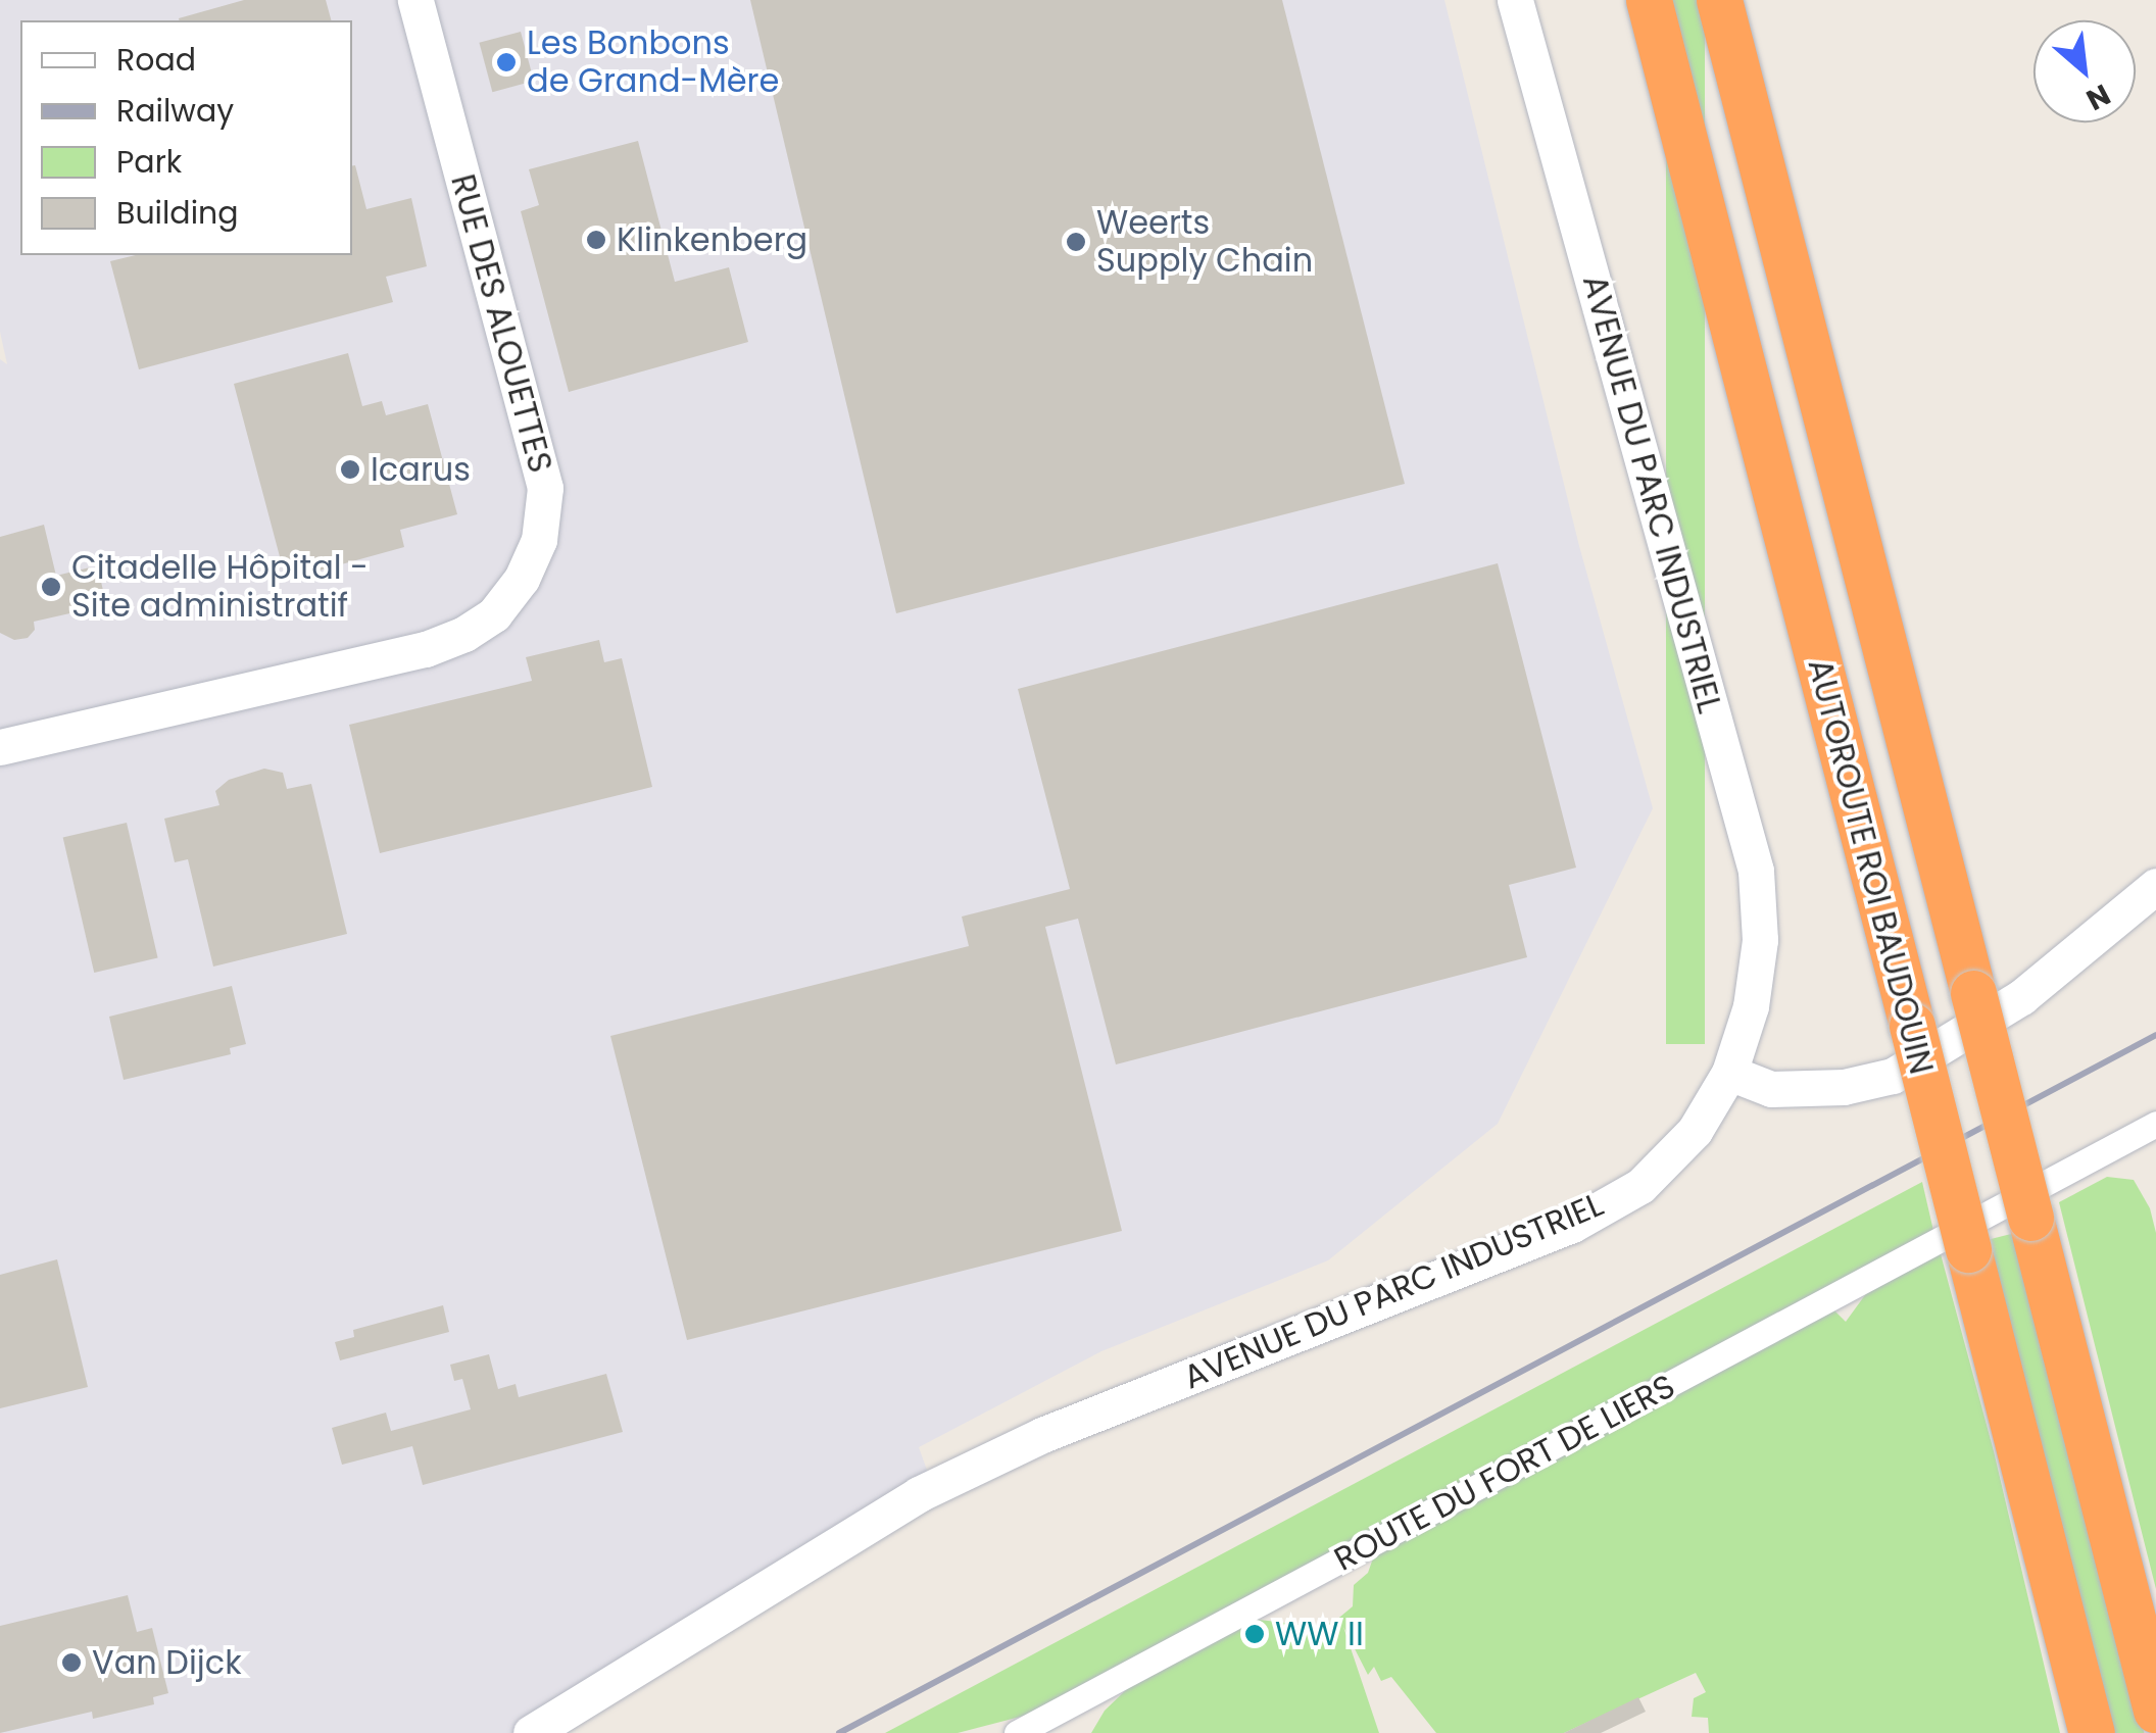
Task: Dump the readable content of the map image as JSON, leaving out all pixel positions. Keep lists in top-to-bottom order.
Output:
{
  "streets": {
    "highway": ["AUTOROUTE ROI BAUDOUIN"],
    "street": ["RUE DES ALOUETTES", "AVENUE DU PARC INDUSTRIEL", "ROUTE DU FORT DE LIERS"]
  },
  "crossings": [
    ["AUTOROUTE ROI BAUDOUIN", "ROUTE DU FORT DE LIERS"]
  ],
  "places": [
    "Les Bonbons de Grand-Mère",
    "Klinkenberg",
    "Weerts Supply Chain",
    "Icarus",
    "Citadelle Hôpital - Site administratif",
    "WW II",
    "Van Dijck"
  ],
  "legend": [
    "Road",
    "Railway",
    "Park",
    "Building"
  ],
  "north": "bottom right"
}
